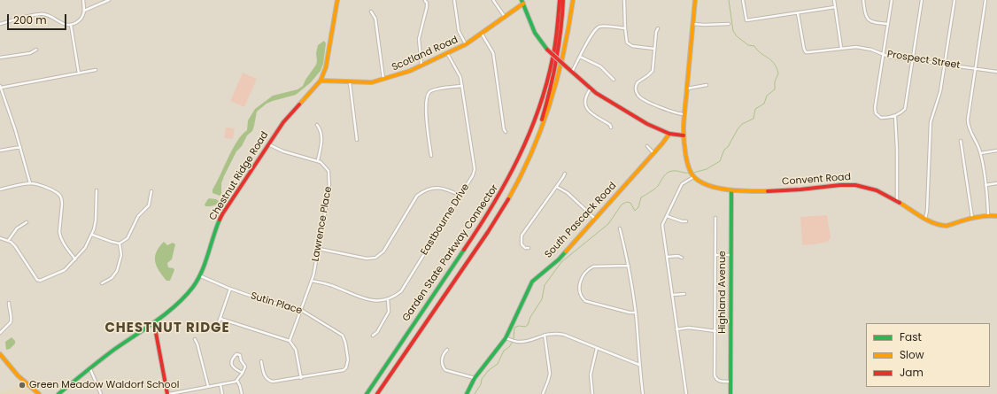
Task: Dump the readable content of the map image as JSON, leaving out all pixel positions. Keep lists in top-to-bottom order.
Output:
{
  "streets": {
    "main road": [
      "Scotland Road",
      "Chestnut Ridge Road",
      "Convent Road",
      "South Pascack Road",
      "Garden State Parkway Connector",
      "Highland Avenue"
    ],
    "street": [
      "Prospect Street",
      "Eastbourne Drive",
      "Lawrence Place",
      "Sutin Place"
    ]
  },
  "crossings": [
    ["Scotland Road", "Chestnut Ridge Road"],
    ["Scotland Road", "Eastbourne Drive"],
    ["Chestnut Ridge Road", "Sutin Place"],
    ["Convent Road", "Highland Avenue"],
    ["Lawrence Place", "Sutin Place"]
  ],
  "districts": ["CHESTNUT RIDGE"],
  "places": ["Green Meadow Waldorf School"],
  "legend": ["Fast", "Slow", "Jam"],
  "scale_bar": "200 m"
}
